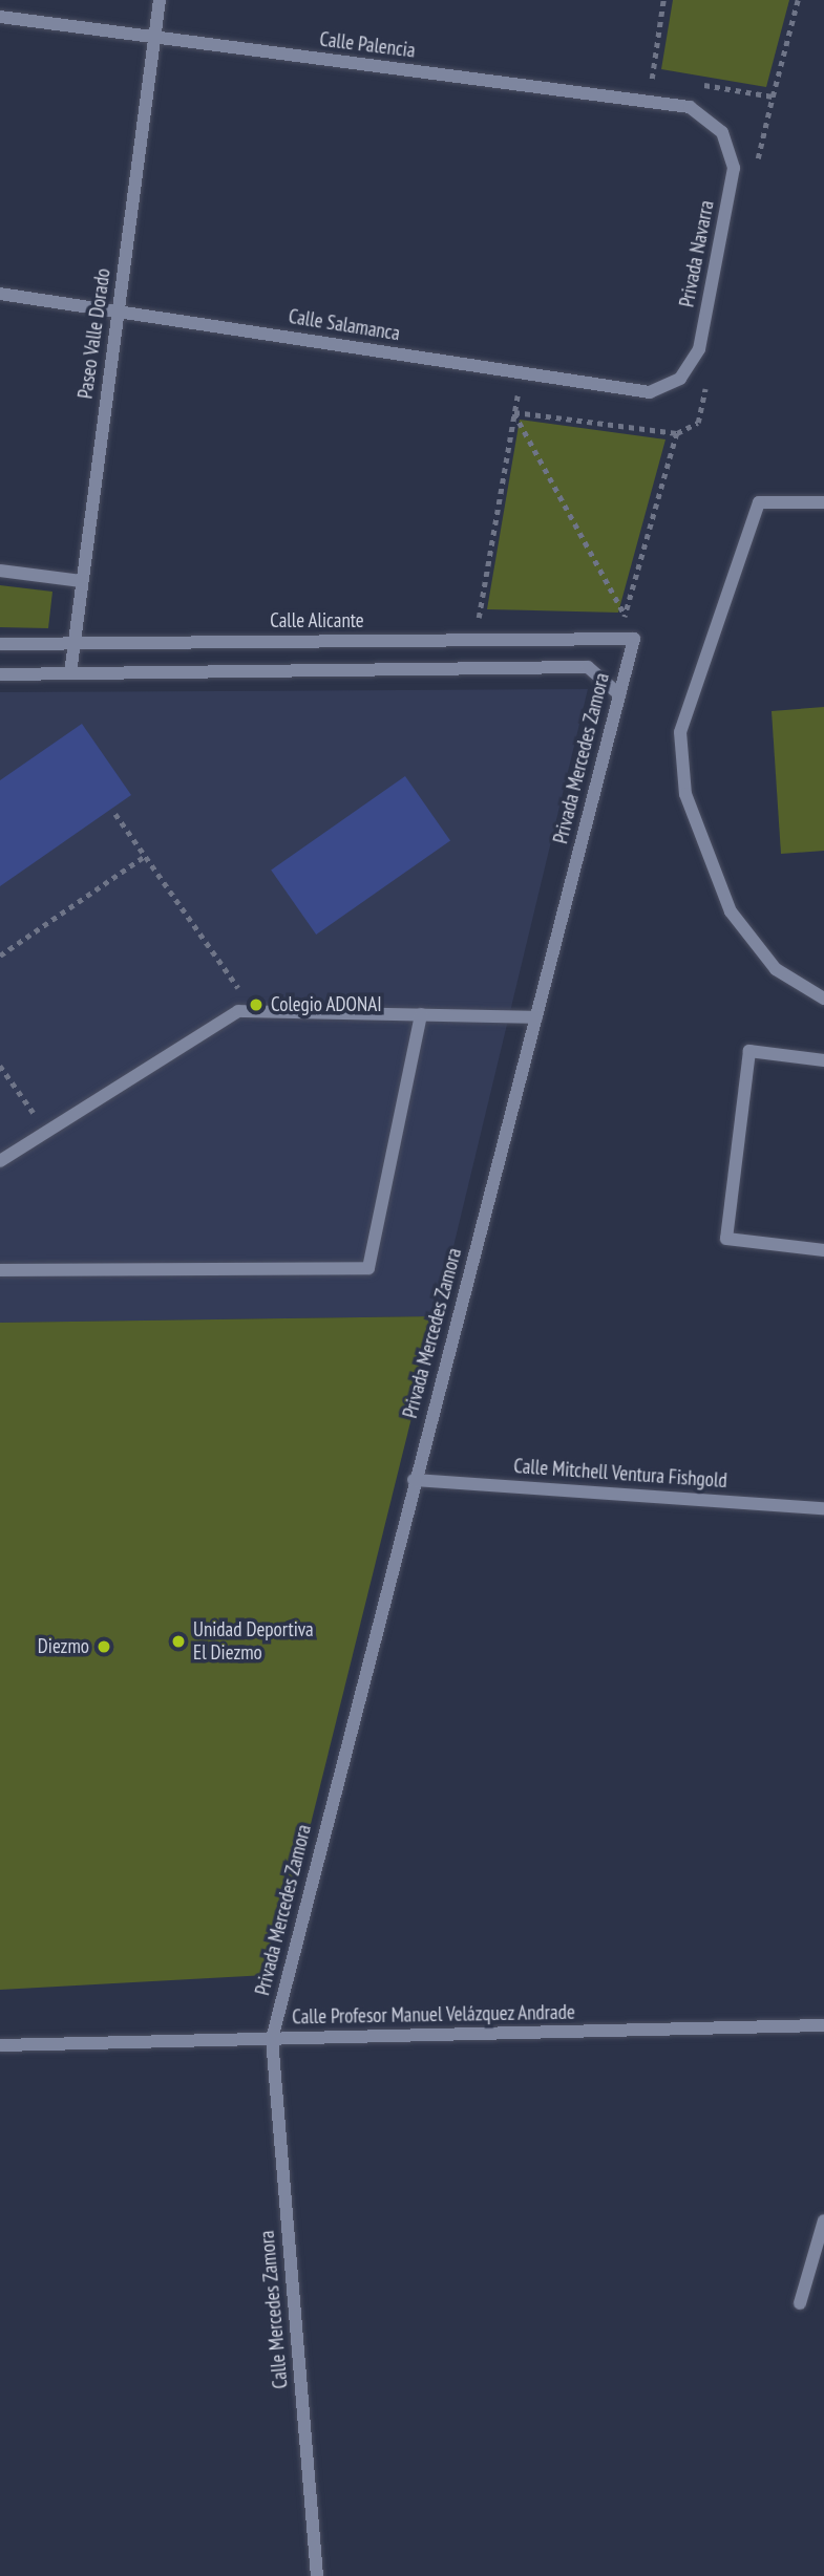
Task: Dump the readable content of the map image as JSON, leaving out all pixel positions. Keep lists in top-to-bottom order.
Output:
{
  "streets": {
    "street": [
      "Calle Palencia",
      "Privada Navarra",
      "Calle Salamanca",
      "Paseo Valle Dorado",
      "Calle Alicante",
      "Privada Mercedes Zamora",
      "Calle Mitchell Ventura Fishgold",
      "Calle Profesor Manuel Velázquez Andrade",
      "Calle Mercedes Zamora"
    ]
  },
  "crossings": [
    ["Calle Palencia", "Privada Navarra"],
    ["Calle Palencia", "Paseo Valle Dorado"],
    ["Privada Navarra", "Calle Salamanca"],
    ["Calle Salamanca", "Paseo Valle Dorado"],
    ["Paseo Valle Dorado", "Calle Alicante"],
    ["Calle Alicante", "Privada Mercedes Zamora"],
    ["Privada Mercedes Zamora", "Calle Mitchell Ventura Fishgold"],
    ["Privada Mercedes Zamora", "Calle Profesor Manuel Velázquez Andrade"],
    ["Privada Mercedes Zamora", "Calle Mercedes Zamora"],
    ["Calle Profesor Manuel Velázquez Andrade", "Calle Mercedes Zamora"]
  ],
  "places": ["Colegio ADONAI", "Unidad Deportiva El Diezmo", "Diezmo"]
}
